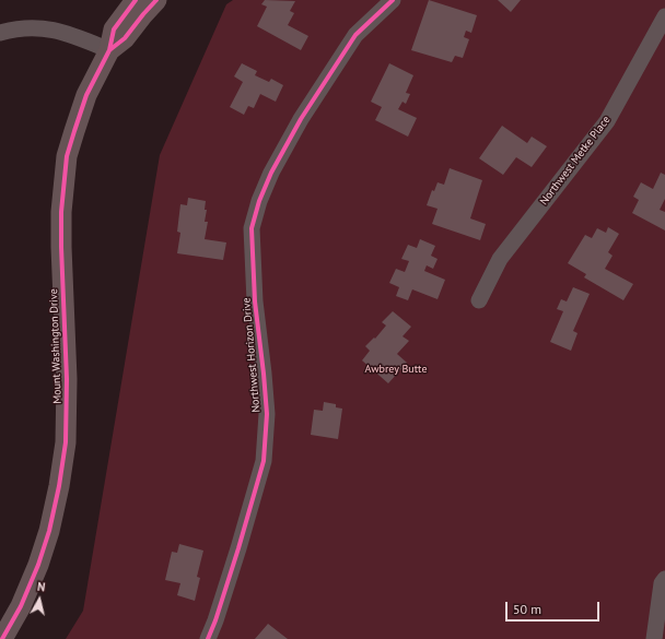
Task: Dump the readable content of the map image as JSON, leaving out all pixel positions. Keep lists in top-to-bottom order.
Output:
{
  "streets": {
    "main road": ["Mount Washington Drive"],
    "street": ["Northwest Metke Place", "Northwest Horizon Drive"]
  },
  "parks": ["Awbrey Butte"],
  "scale_bar": "50 m",
  "north": "top"
}
